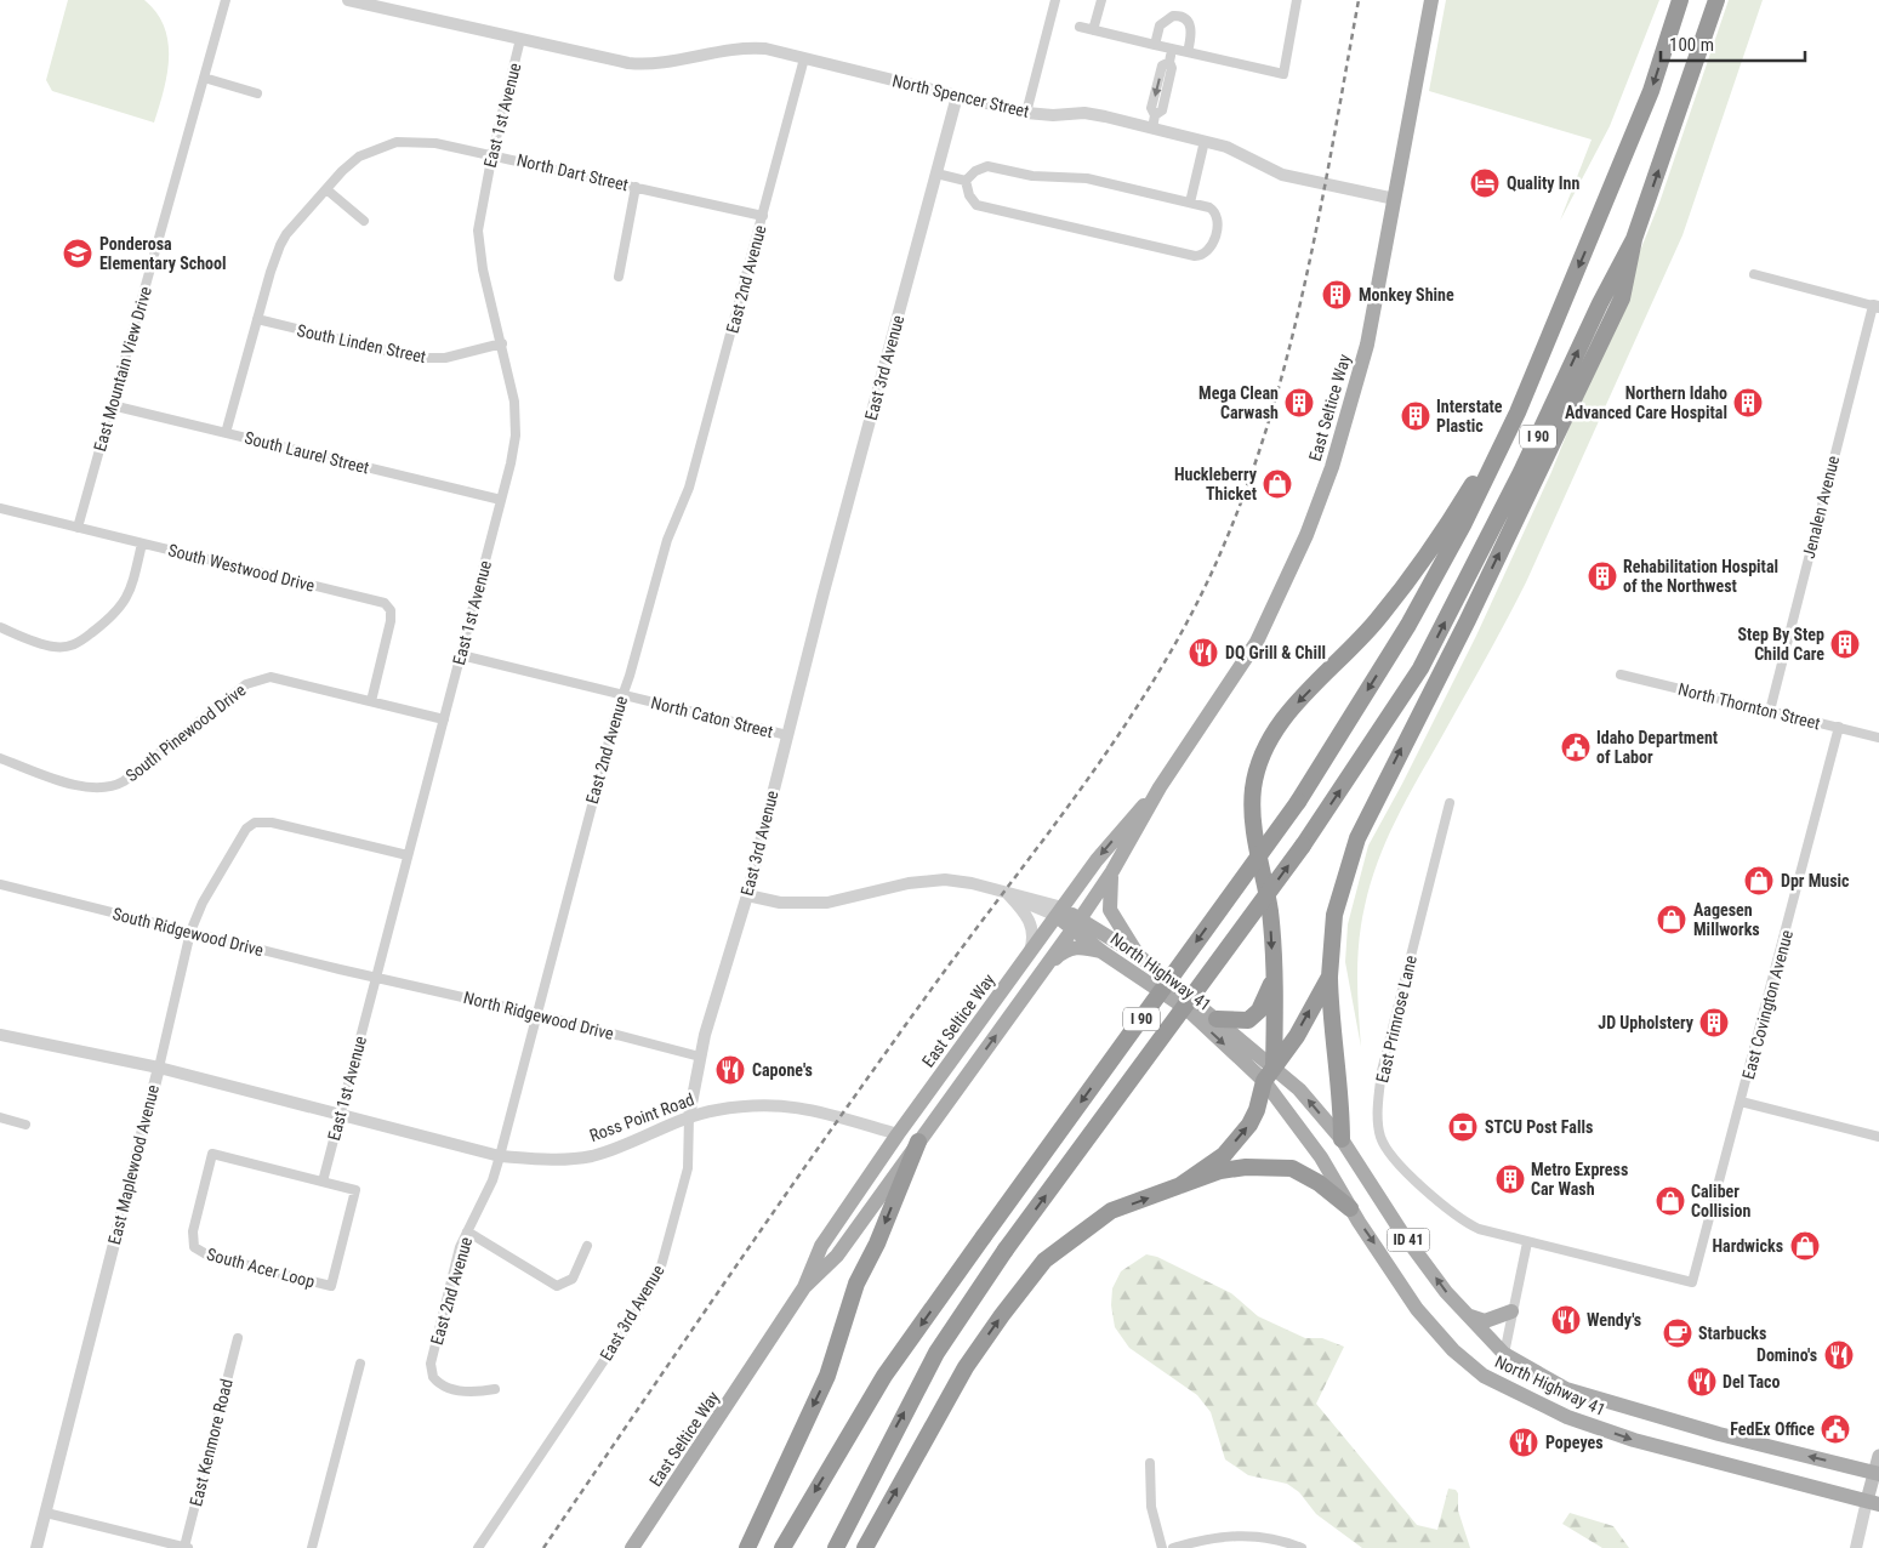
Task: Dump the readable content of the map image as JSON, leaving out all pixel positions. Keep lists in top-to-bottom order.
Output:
{
  "streets": {
    "highway": ["I 90"],
    "main road": [
      "East Seltice Way",
      "North Highway 41",
      "Ross Point Road",
      "ID 41"
    ],
    "street": [
      "North Spencer Street",
      "East 1st Avenue",
      "North Dart Street",
      "East 2nd Avenue",
      "South Linden Street",
      "East 3rd Avenue",
      "East Mountain View Drive",
      "South Laurel Street",
      "Jenalen Avenue",
      "South Westwood Drive",
      "North Thornton Street",
      "North Caton Street",
      "South Pinewood Drive",
      "South Ridgewood Drive",
      "East Covington Avenue",
      "North Ridgewood Drive",
      "East Primrose Lane",
      "East Maplewood Avenue",
      "South Acer Loop",
      "East Kenmore Road"
    ]
  },
  "crossings": [
    ["North Spencer Street", "East 1st Avenue"],
    ["North Spencer Street", "East 2nd Avenue"],
    ["North Spencer Street", "East 3rd Avenue"],
    ["North Spencer Street", "East Seltice Way"],
    ["East 1st Avenue", "North Dart Street"],
    ["East 1st Avenue", "South Linden Street"],
    ["East 1st Avenue", "South Laurel Street"],
    ["East 1st Avenue", "North Caton Street"],
    ["East 1st Avenue", "South Pinewood Drive"],
    ["East 1st Avenue", "South Ridgewood Drive"],
    ["East 1st Avenue", "North Ridgewood Drive"],
    ["East 1st Avenue", "Ross Point Road"],
    ["East 1st Avenue", "East Maplewood Avenue"],
    ["East 1st Avenue", "South Acer Loop"],
    ["North Dart Street", "East 2nd Avenue"],
    ["North Dart Street", "South Linden Street"],
    ["North Dart Street", "South Laurel Street"],
    ["East 2nd Avenue", "North Caton Street"],
    ["East 2nd Avenue", "North Ridgewood Drive"],
    ["East 2nd Avenue", "Ross Point Road"],
    ["East 3rd Avenue", "North Caton Street"],
    ["East 3rd Avenue", "North Ridgewood Drive"],
    ["East 3rd Avenue", "Ross Point Road"],
    ["East Mountain View Drive", "South Laurel Street"],
    ["East Mountain View Drive", "South Westwood Drive"],
    ["East Seltice Way", "North Highway 41"],
    ["East Seltice Way", "Ross Point Road"],
    ["Jenalen Avenue", "North Thornton Street"],
    ["South Westwood Drive", "South Pinewood Drive"],
    ["North Thornton Street", "East Covington Avenue"],
    ["South Ridgewood Drive", "North Ridgewood Drive"],
    ["South Ridgewood Drive", "East Maplewood Avenue"],
    ["East Covington Avenue", "East Primrose Lane"],
    ["Ross Point Road", "East Maplewood Avenue"]
  ],
  "places": {
    "hotel": ["Quality Inn"],
    "school or university": ["Ponderosa Elementary School"],
    "building": [
      "Monkey Shine",
      "Mega Clean Carwash",
      "Northern Idaho Advanced Care Hospital",
      "Interstate Plastic",
      "Rehabilitation Hospital of the Northwest",
      "Step By Step Child Care",
      "JD Upholstery",
      "Metro Express Car Wash"
    ],
    "shop": [
      "Huckleberry Thicket",
      "Dpr Music",
      "Aagesen Millworks",
      "Caliber Collision",
      "Hardwicks"
    ],
    "restaurant": [
      "DQ Grill & Chill",
      "Capone's",
      "Wendy's",
      "Domino's",
      "Del Taco",
      "Popeyes"
    ],
    "public building": ["Idaho Department of Labor", "FedEx Office"],
    "bank": ["STCU Post Falls"],
    "cafe": ["Starbucks"]
  },
  "scale_bar": "100 m"
}
